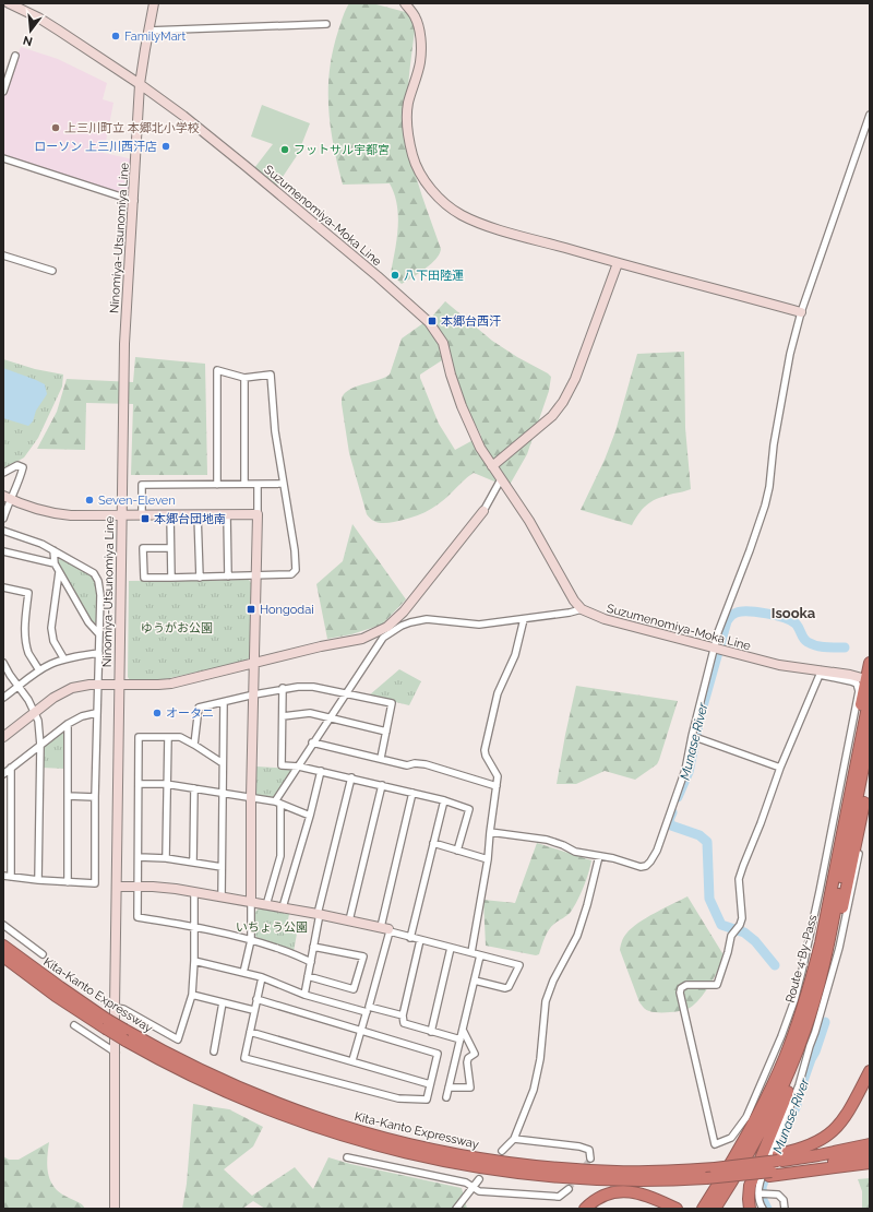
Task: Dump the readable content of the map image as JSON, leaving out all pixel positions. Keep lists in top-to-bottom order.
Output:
{
  "streets": {
    "highway": ["Route 4 By-Pass", "Kita-Kanto Expressway"],
    "main road": ["Suzumenomiya-Moka Line", "Ninomiya-Utsunomiya Line"]
  },
  "crossings": [
    ["Suzumenomiya-Moka Line", "Ninomiya-Utsunomiya Line"]
  ],
  "districts": ["Isooka"],
  "water": ["Munase River"],
  "parks": ["ゆうがお公園", "いちょう公園"],
  "places": {
    "other": [
      "FamilyMart",
      "上三川町立 本郷北小学校",
      "ローソン 上三川西汗店",
      "フットサル宇都宮",
      "八下田陸運",
      "Seven-Eleven",
      "オータニ"
    ],
    "transit": ["本郷台西汗", "本郷台団地南", "Hongodai"]
  },
  "north": "bottom"
}
